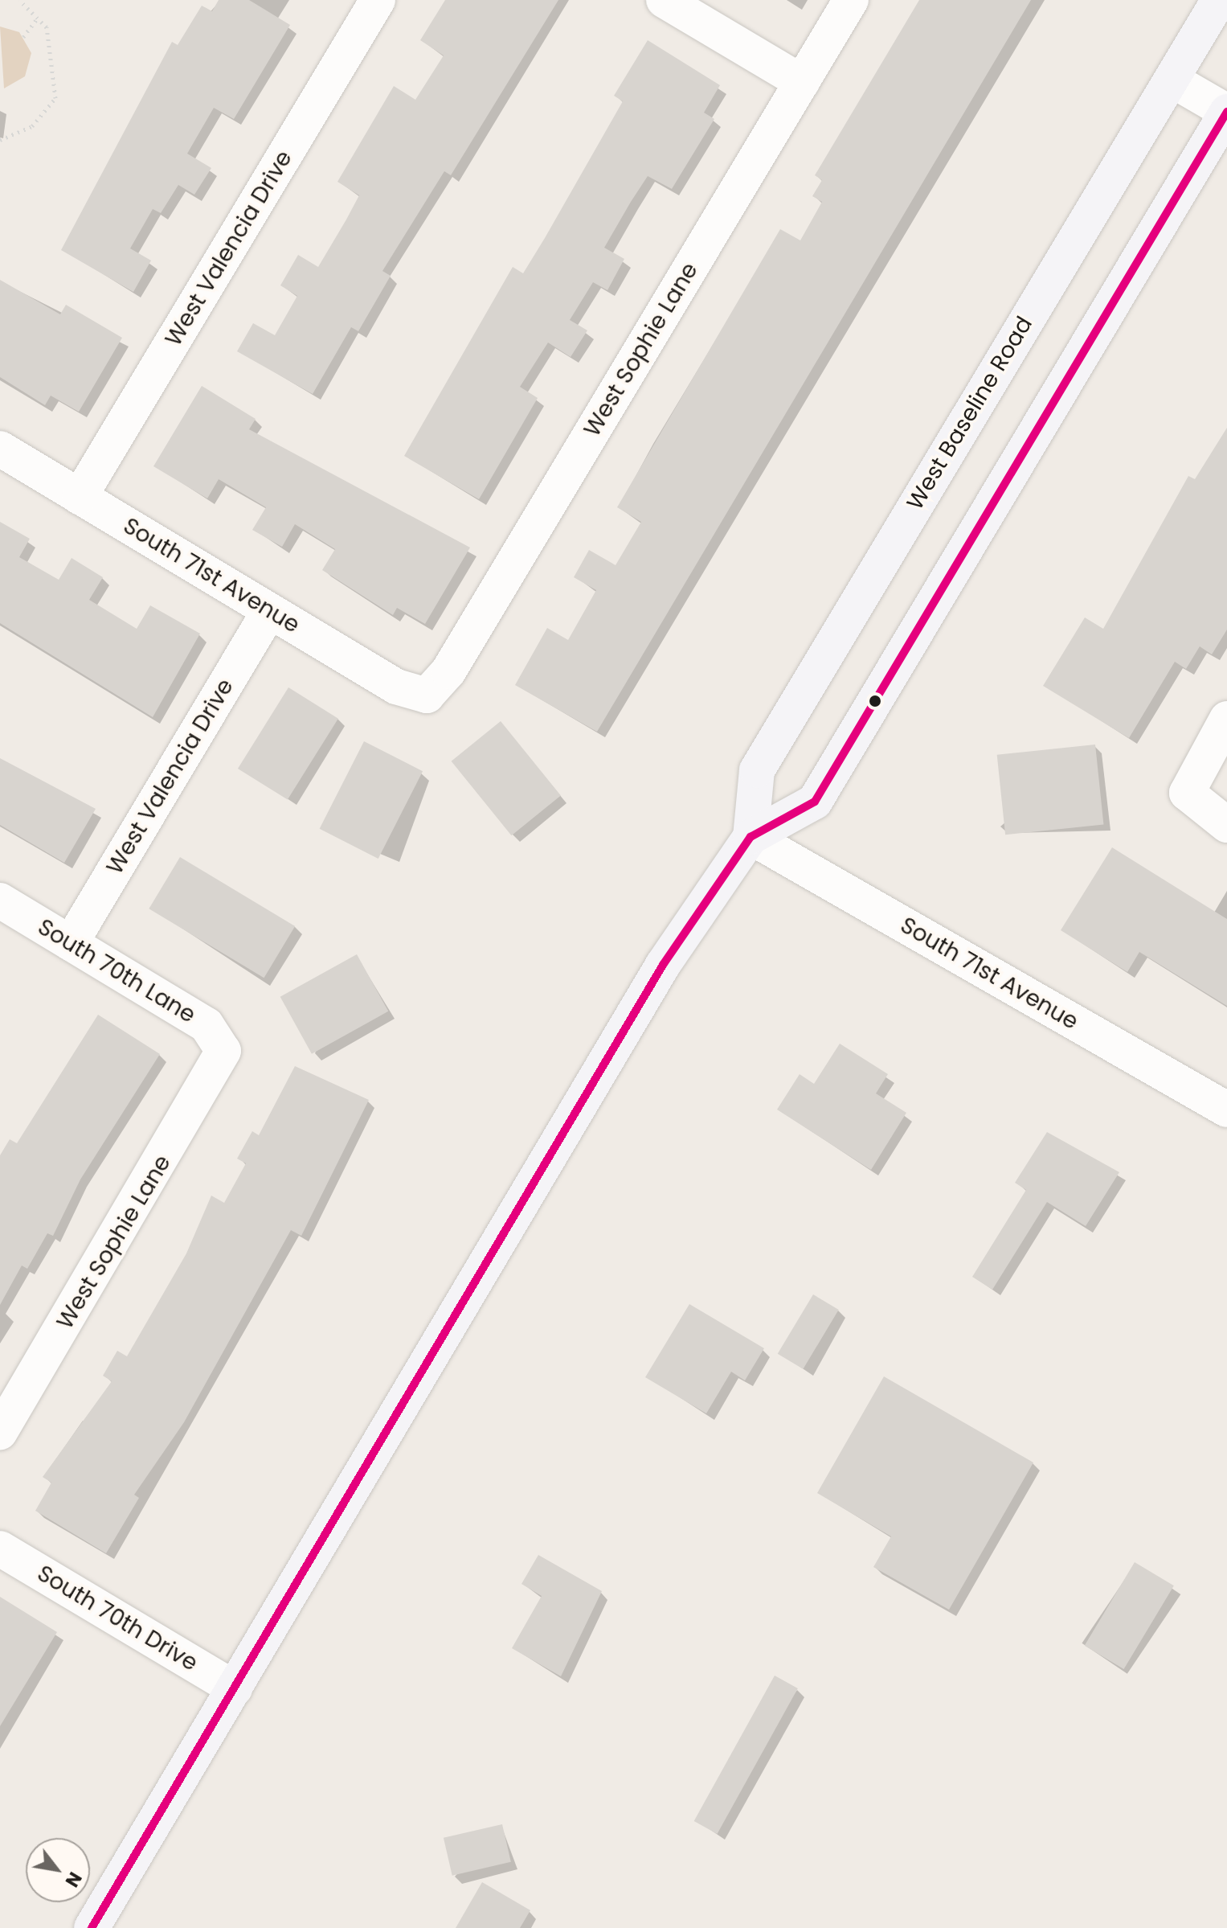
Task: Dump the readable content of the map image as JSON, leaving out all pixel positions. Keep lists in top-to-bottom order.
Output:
{
  "streets": {
    "main road": ["West Baseline Road"],
    "street": [
      "West Valencia Drive",
      "West Sophie Lane",
      "South 71st Avenue",
      "South 70th Lane",
      "South 70th Drive"
    ]
  },
  "crossings": [
    ["West Valencia Drive", "South 71st Avenue"],
    ["West Valencia Drive", "South 70th Lane"],
    ["West Sophie Lane", "South 71st Avenue"],
    ["West Sophie Lane", "South 70th Lane"],
    ["West Baseline Road", "South 71st Avenue"],
    ["West Baseline Road", "South 70th Drive"]
  ],
  "north": "bottom right"
}
